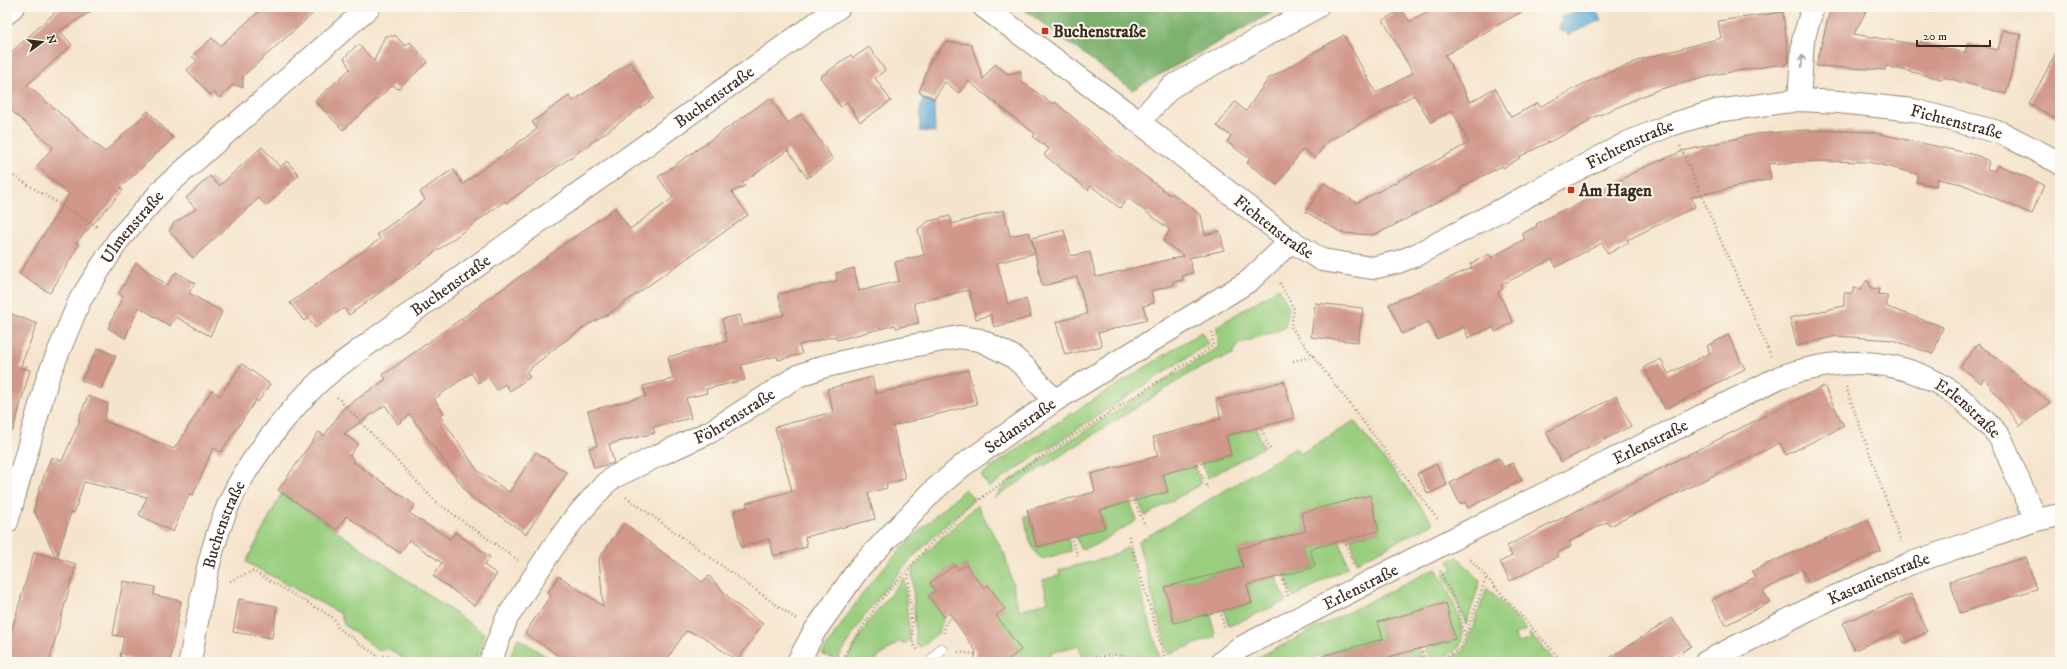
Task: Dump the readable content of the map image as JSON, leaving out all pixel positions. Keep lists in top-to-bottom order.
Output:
{
  "streets": {
    "street": [
      "Buchenstraße",
      "Fichtenstraße",
      "Ulmenstraße",
      "Erlenstraße",
      "Föhrenstraße",
      "Sedanstraße",
      "Kastanienstraße"
    ]
  },
  "crossings": [
    ["Fichtenstraße", "Sedanstraße"],
    ["Erlenstraße", "Kastanienstraße"],
    ["Föhrenstraße", "Sedanstraße"]
  ],
  "places": {
    "transit": ["Buchenstraße", "Am Hagen"]
  },
  "scale_bar": "20 m",
  "north": "right"
}
